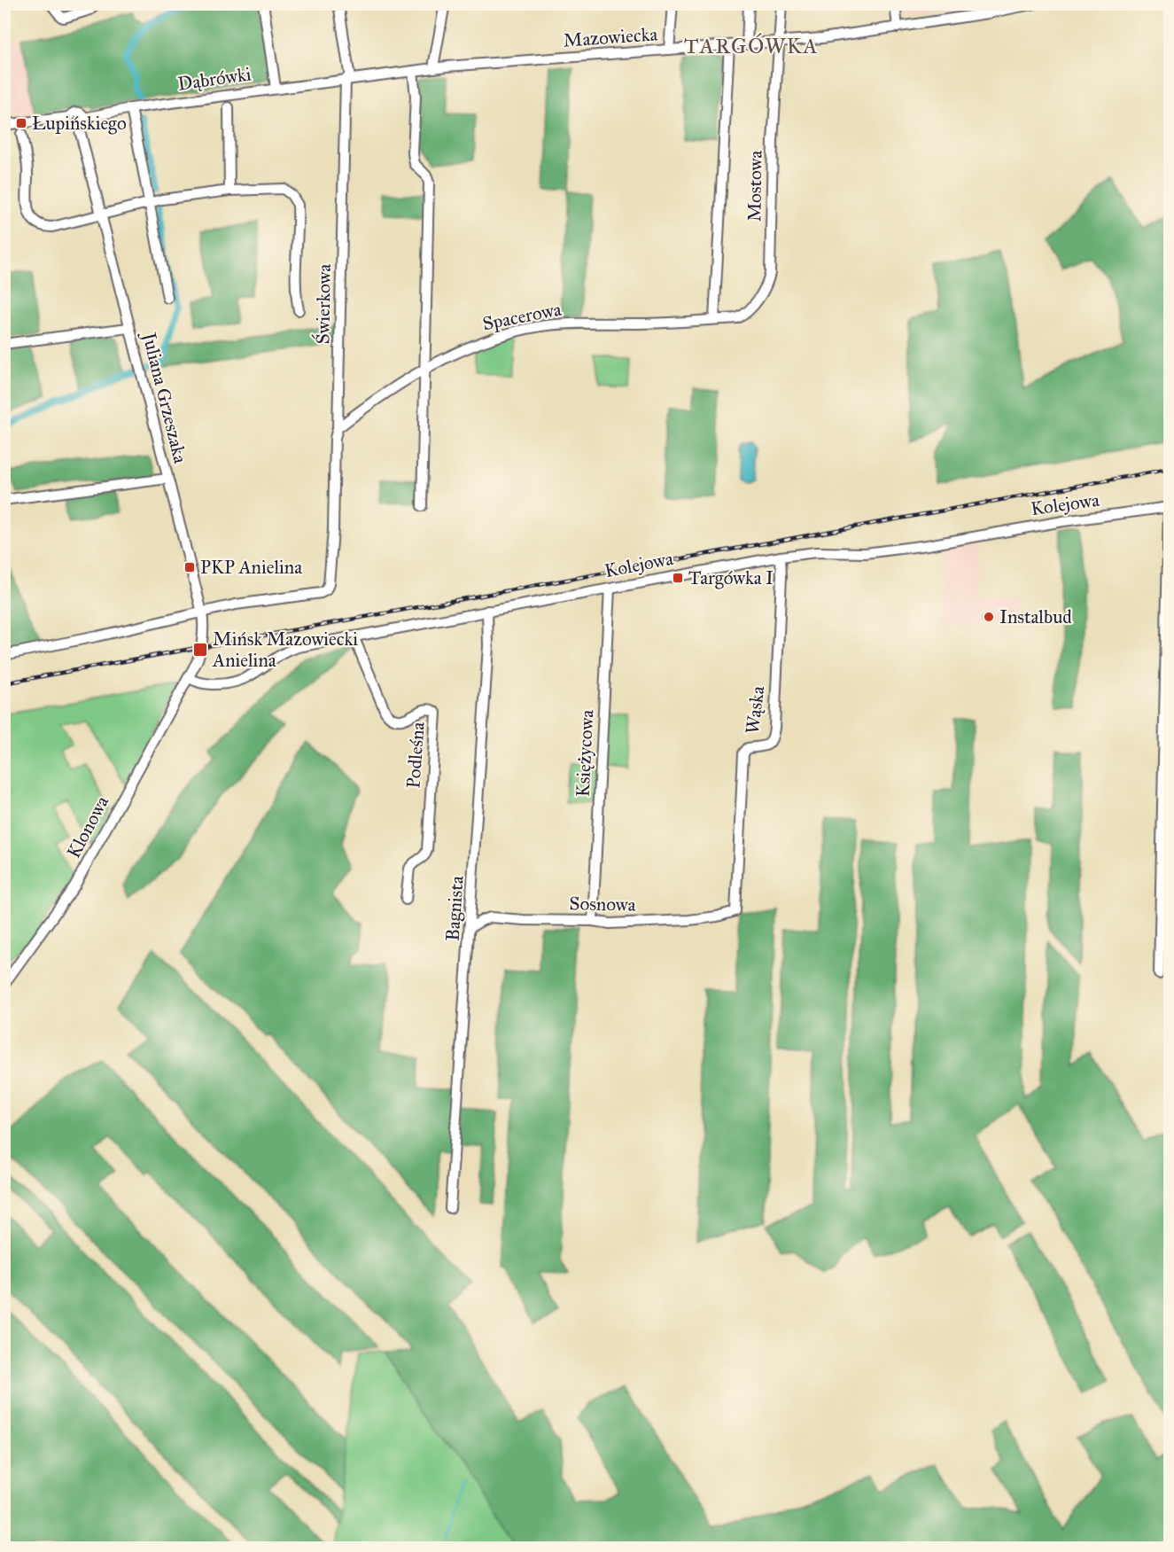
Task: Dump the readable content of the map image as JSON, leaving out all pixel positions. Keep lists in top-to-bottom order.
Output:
{
  "streets": {
    "street": [
      "Mazowiecka",
      "Dąbrówki",
      "Mostowa",
      "Świerkowa",
      "Spacerowa",
      "Juliana Grzeszaka",
      "Kolejowa",
      "Wąska",
      "Księżycowa",
      "Podleśna",
      "Klonowa",
      "Sosnowa",
      "Bagnista"
    ]
  },
  "crossings": [
    ["Mazowiecka", "Dąbrówki"],
    ["Mazowiecka", "Mostowa"],
    ["Dąbrówki", "Świerkowa"],
    ["Dąbrówki", "Juliana Grzeszaka"],
    ["Mostowa", "Spacerowa"],
    ["Świerkowa", "Spacerowa"],
    ["Świerkowa", "Juliana Grzeszaka"],
    ["Juliana Grzeszaka", "Kolejowa"],
    ["Juliana Grzeszaka", "Klonowa"],
    ["Kolejowa", "Wąska"],
    ["Kolejowa", "Księżycowa"],
    ["Kolejowa", "Podleśna"],
    ["Kolejowa", "Klonowa"],
    ["Kolejowa", "Bagnista"],
    ["Wąska", "Sosnowa"],
    ["Księżycowa", "Sosnowa"],
    ["Sosnowa", "Bagnista"]
  ],
  "districts": ["TARGÓWKA"],
  "places": {
    "transit": [
      "Łupińskiego",
      "PKP Anielina",
      "Targówka I",
      "Mińsk Mazowiecki Anielina"
    ],
    "other": ["Instalbud"]
  }
}
